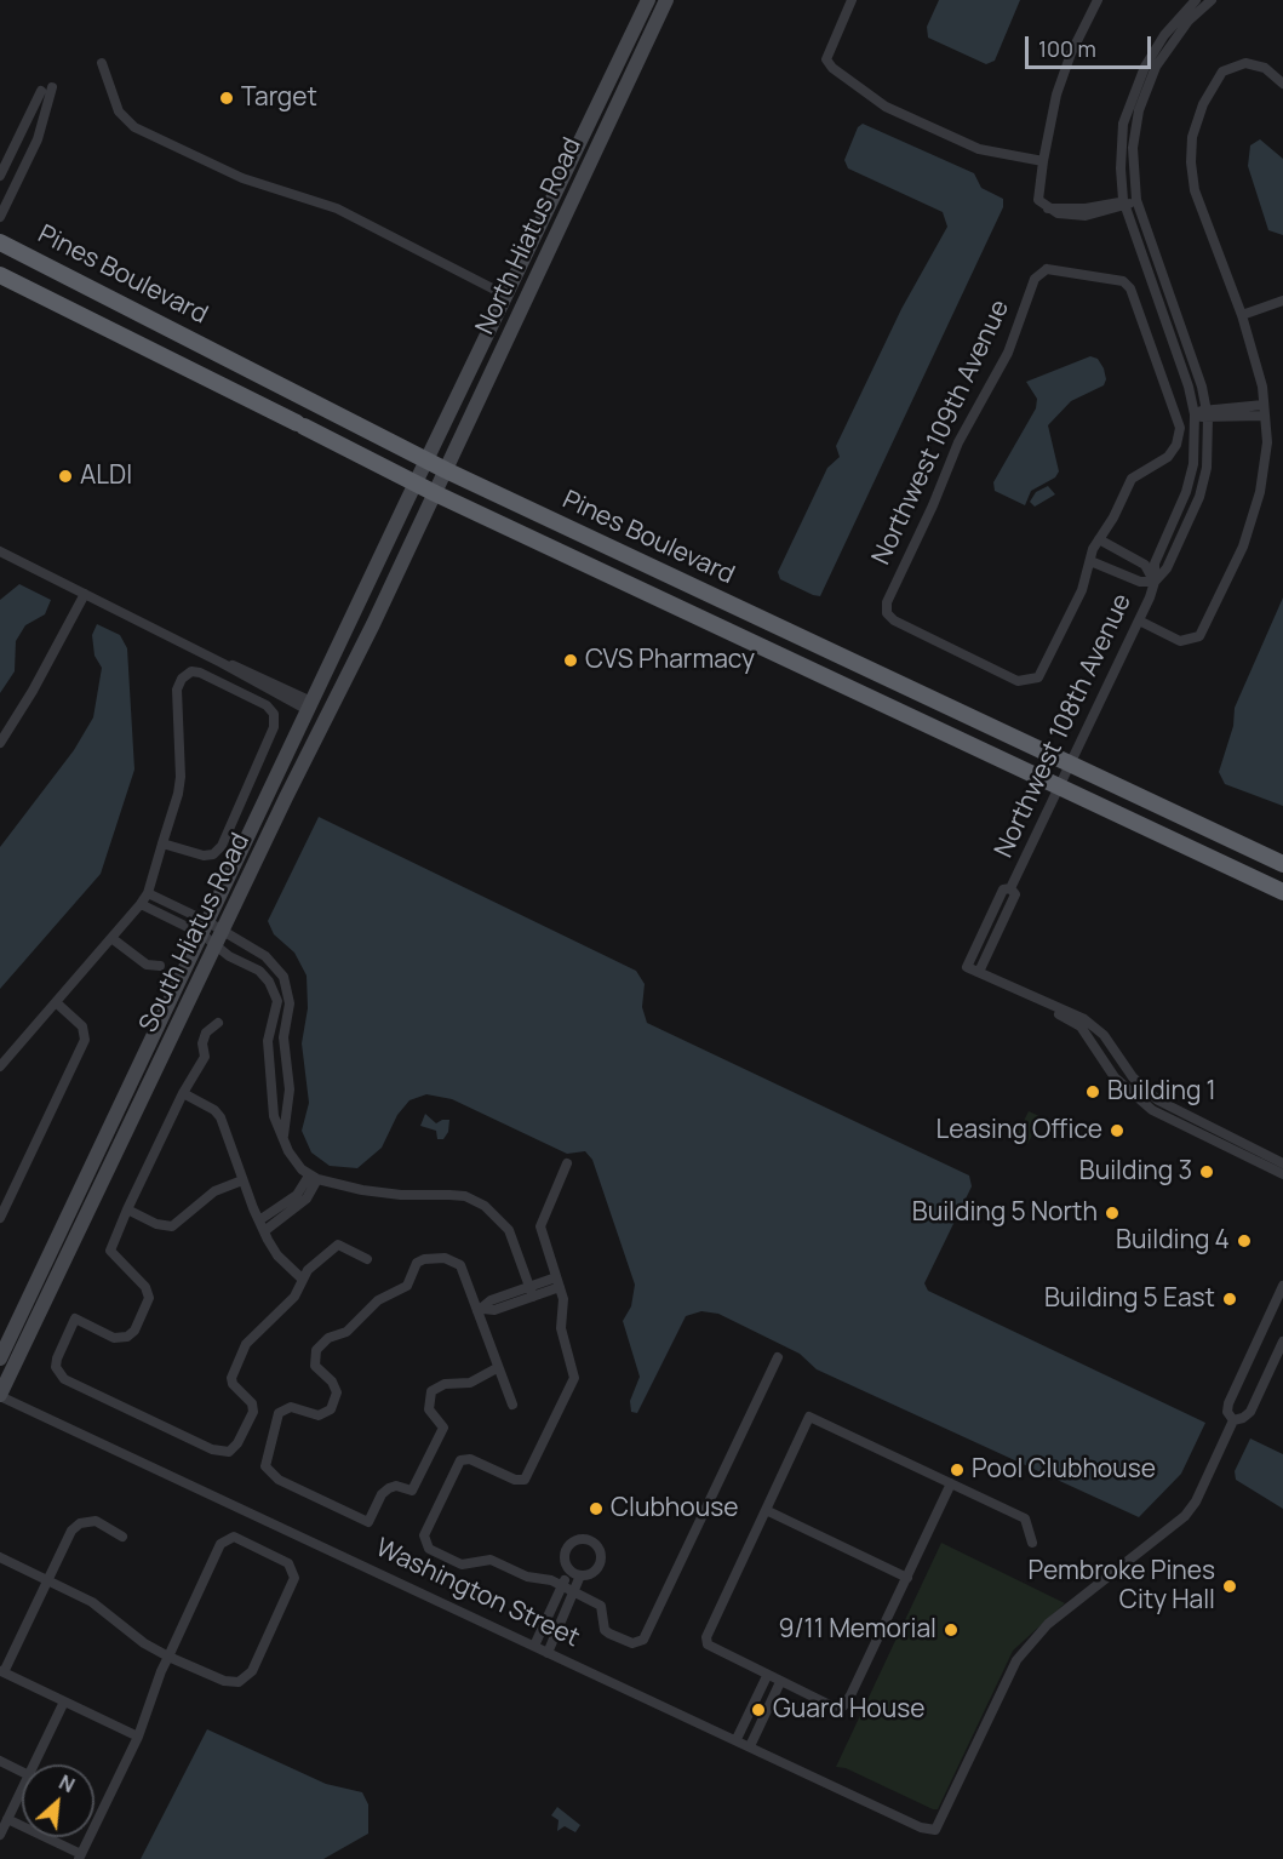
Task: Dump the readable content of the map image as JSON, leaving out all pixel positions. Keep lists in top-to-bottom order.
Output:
{
  "streets": {
    "highway": ["Pines Boulevard"],
    "main road": ["North Hiatus Road", "South Hiatus Road"],
    "street": ["Northwest 109th Avenue", "Northwest 108th Avenue", "Washington Street"]
  },
  "crossings": [
    ["North Hiatus Road", "Pines Boulevard"],
    ["North Hiatus Road", "South Hiatus Road"],
    ["Pines Boulevard", "Northwest 108th Avenue"],
    ["Pines Boulevard", "South Hiatus Road"],
    ["South Hiatus Road", "Washington Street"]
  ],
  "places": [
    "Target",
    "ALDI",
    "CVS Pharmacy",
    "Building 1",
    "Leasing Office",
    "Building 3",
    "Building 5 North",
    "Building 4",
    "Building 5 East",
    "Pool Clubhouse",
    "Clubhouse",
    "Pembroke Pines City Hall",
    "9/11 Memorial",
    "Guard House"
  ],
  "scale_bar": "100 m",
  "north": "top right"
}
